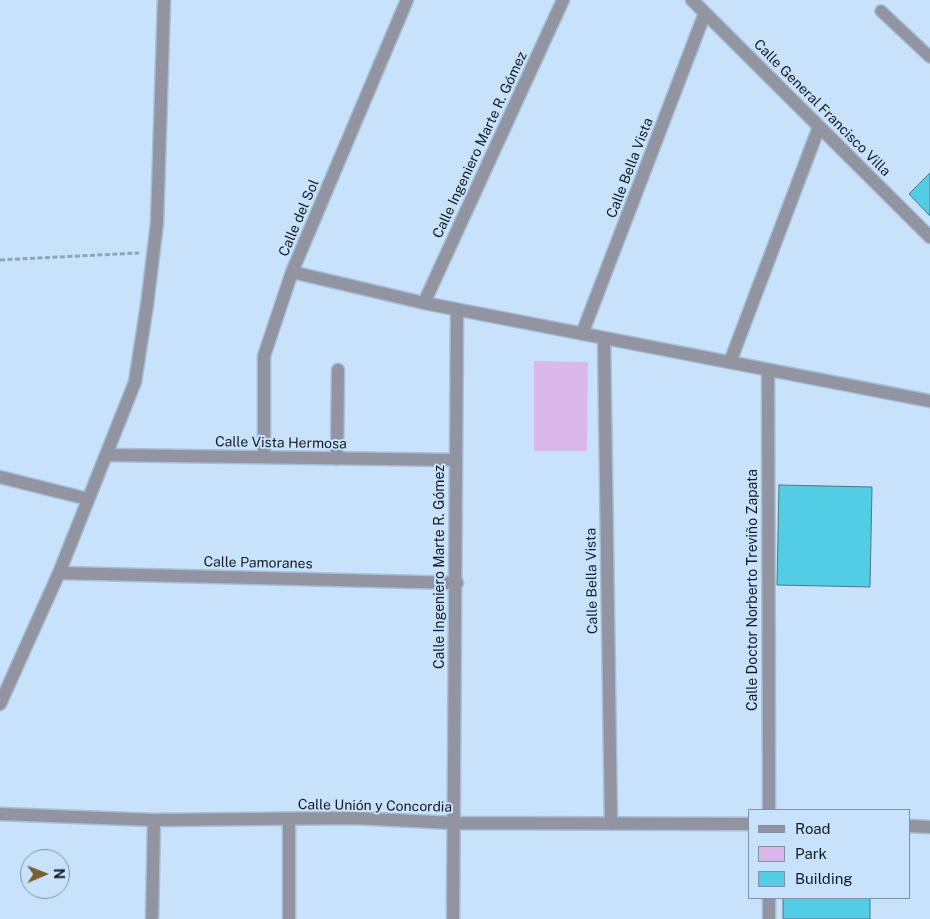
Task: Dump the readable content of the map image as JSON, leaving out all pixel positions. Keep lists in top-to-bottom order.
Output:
{
  "streets": {
    "street": [
      "Calle General Francisco Villa",
      "Calle Ingeniero Marte R. Gómez",
      "Calle Bella Vista",
      "Calle del Sol",
      "Calle Vista Hermosa",
      "Calle Pamoranes",
      "Calle Doctor Norberto Treviño Zapata",
      "Calle Unión y Concordia"
    ]
  },
  "crossings": [
    ["Calle General Francisco Villa", "Calle Bella Vista"],
    ["Calle Ingeniero Marte R. Gómez", "Calle Vista Hermosa"],
    ["Calle Ingeniero Marte R. Gómez", "Calle Pamoranes"],
    ["Calle Ingeniero Marte R. Gómez", "Calle Unión y Concordia"],
    ["Calle Bella Vista", "Calle Unión y Concordia"],
    ["Calle del Sol", "Calle Vista Hermosa"]
  ],
  "legend": ["Road", "Park", "Building"],
  "north": "right"
}
